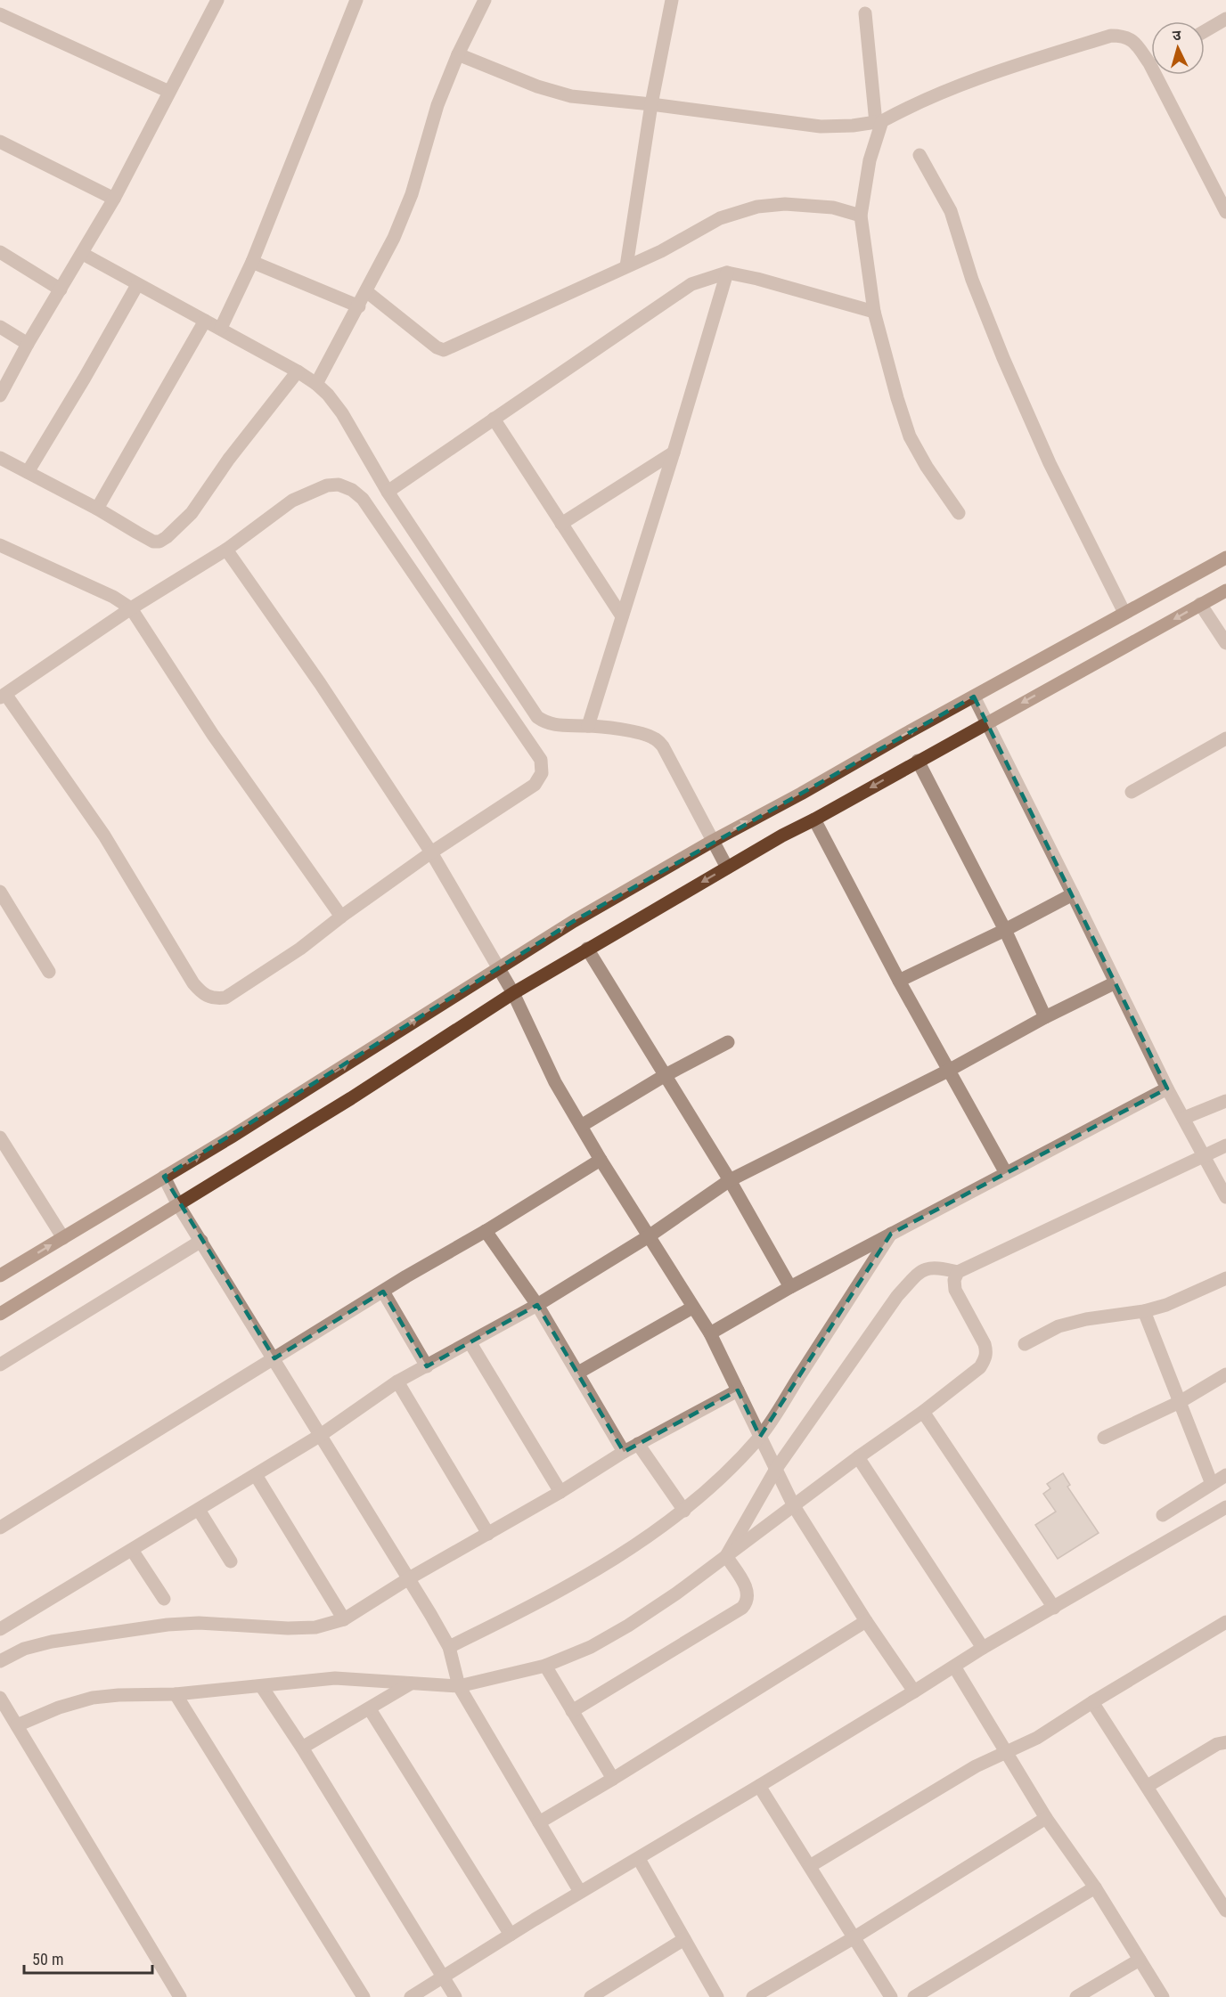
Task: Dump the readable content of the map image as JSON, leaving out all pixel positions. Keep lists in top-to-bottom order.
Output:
{
  "scale_bar": "50 m",
  "north": "top"
}
